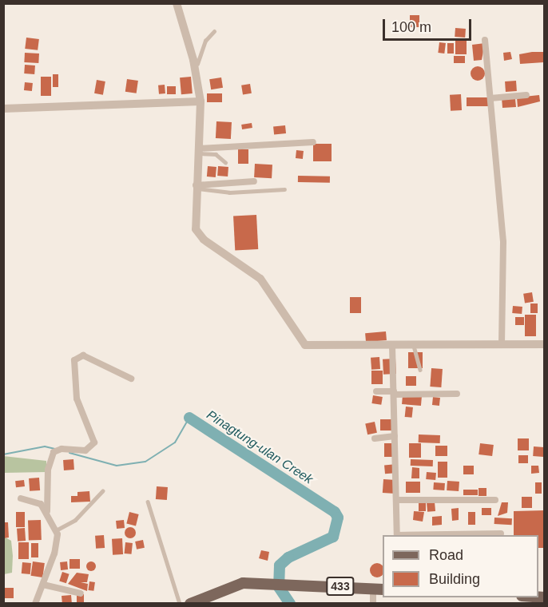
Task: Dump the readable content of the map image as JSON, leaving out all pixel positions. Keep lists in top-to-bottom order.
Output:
{
  "streets": {
    "main road": ["433"]
  },
  "water": ["Pinagtung-ulan Creek"],
  "legend": ["Road", "Building"],
  "scale_bar": "100 m"
}
